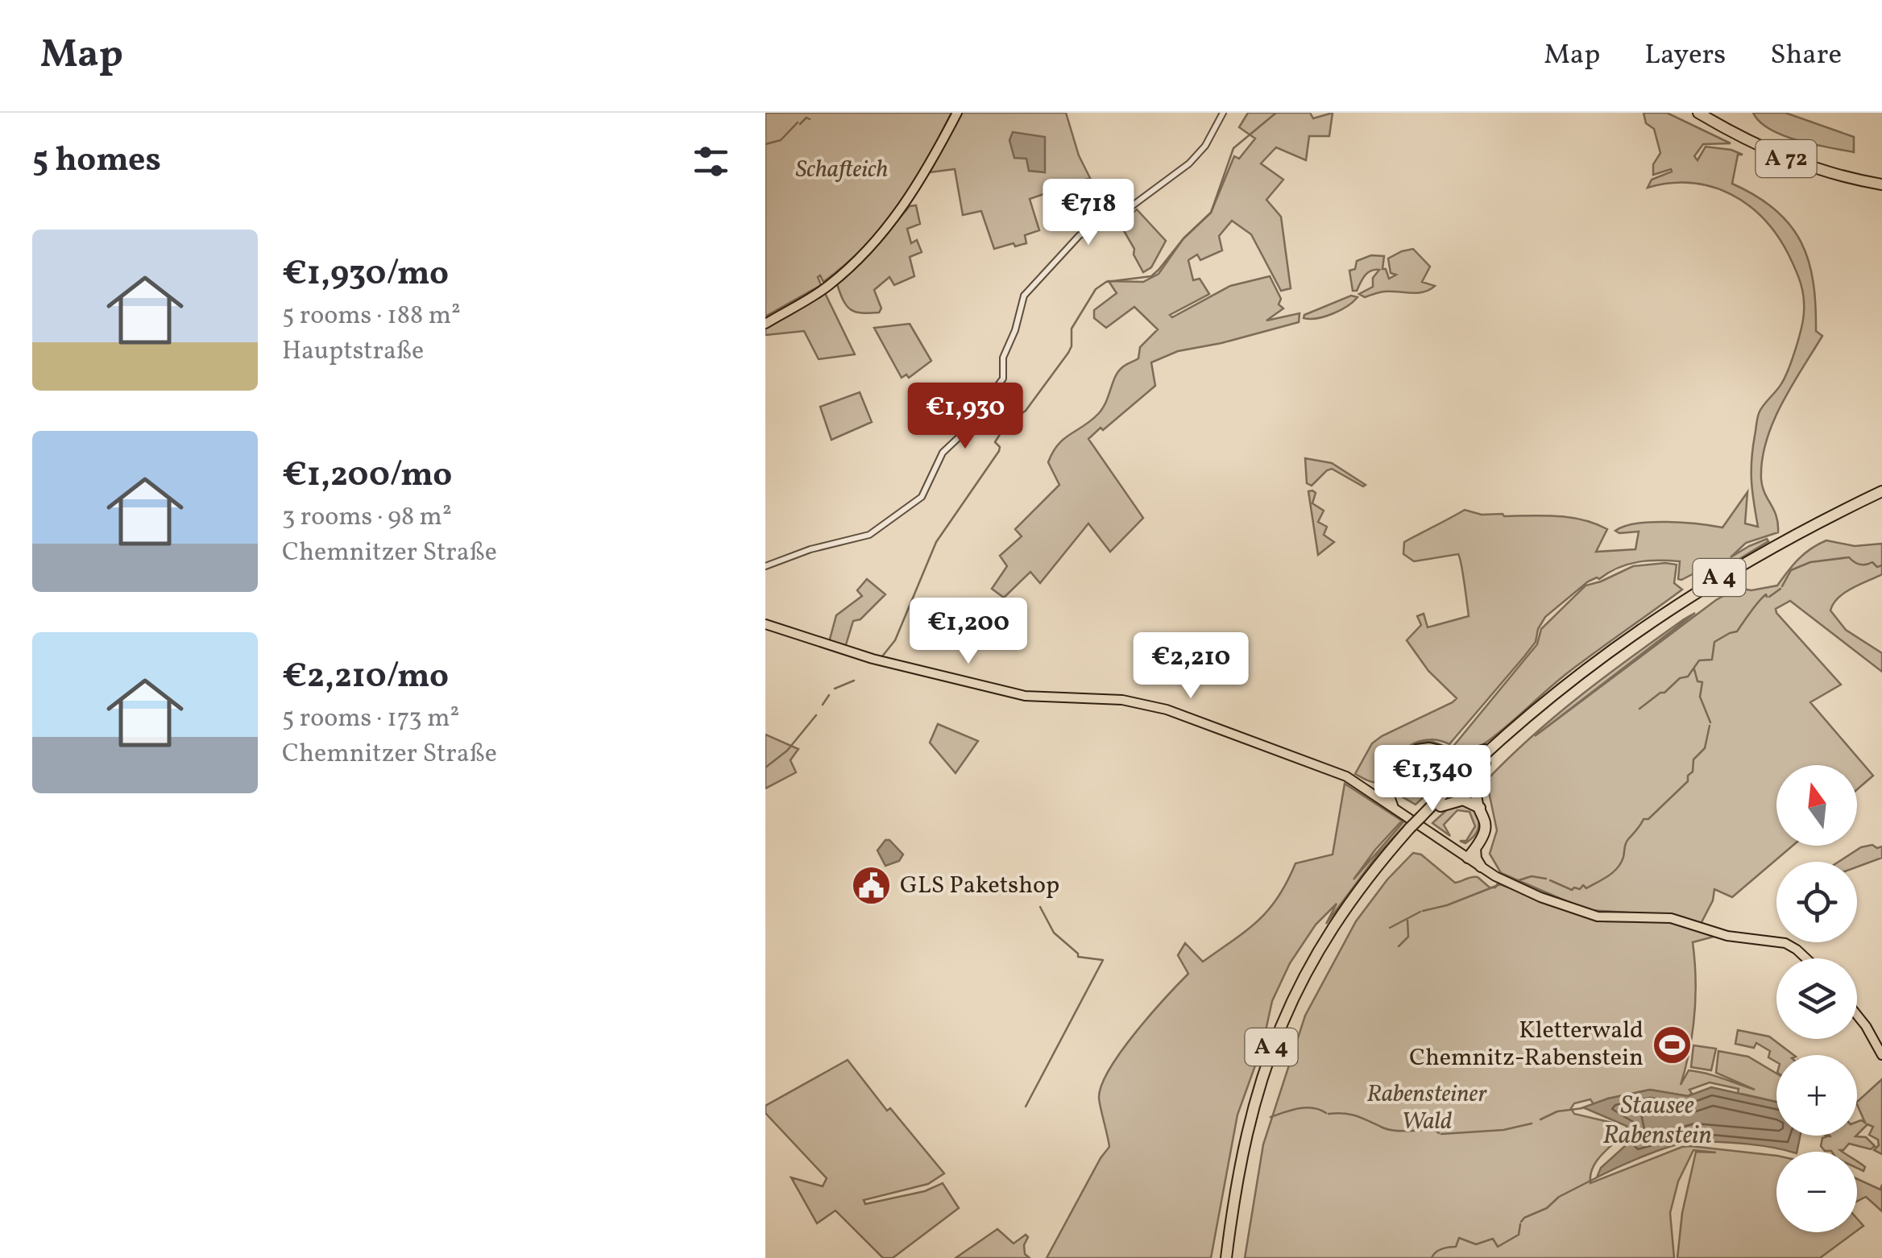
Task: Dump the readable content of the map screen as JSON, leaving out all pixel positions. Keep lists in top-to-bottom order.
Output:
{
  "streets": {
    "highway": ["A 72", "A 4"]
  },
  "water": ["Stausee Rabenstein"],
  "parks": ["Schafteich", "Rabensteiner Wald"],
  "places": {
    "public building": ["GLS Paketshop"],
    "sports": ["Kletterwald Chemnitz-Rabenstein"]
  },
  "north": "top",
  "page": {
    "header": "Map",
    "nav": ["Map", "Layers", "Share"],
    "heading": "5 homes",
    "price": [
      "€718",
      "€1,930",
      "€1,200",
      "€2,210",
      "€1,340"
    ],
    "list": [
      {
        "name": "€1,930/mo",
        "note": "5 rooms · 188 m² · Hauptstraße"
      },
      {
        "name": "€1,200/mo",
        "note": "3 rooms · 98 m² · Chemnitzer Straße"
      },
      {
        "name": "€2,210/mo",
        "note": "5 rooms · 173 m² · Chemnitzer Straße"
      }
    ],
    "map_buttons": ["+", "−"]
  }
}
